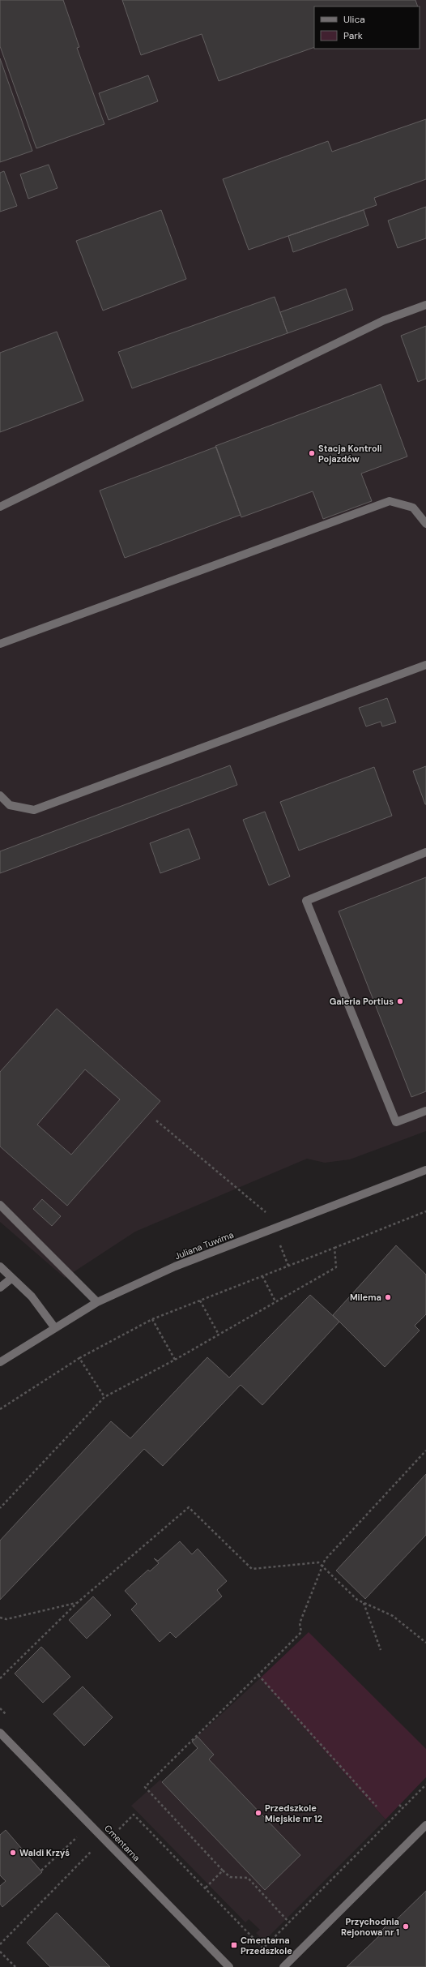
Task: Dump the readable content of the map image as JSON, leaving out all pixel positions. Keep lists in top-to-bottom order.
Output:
{
  "streets": {
    "street": ["Juliana Tuwima", "Cmentarna"]
  },
  "places": {
    "other": [
      "Stacja Kontroli Pojazdów",
      "Galeria Portius",
      "Milema",
      "Przedszkole Miejskie nr 12",
      "Waldi Krzyś",
      "Przychodnia Rejonowa nr 1"
    ],
    "transit": ["Cmentarna Przedszkole"]
  },
  "legend": ["Ulica", "Park"]
}
